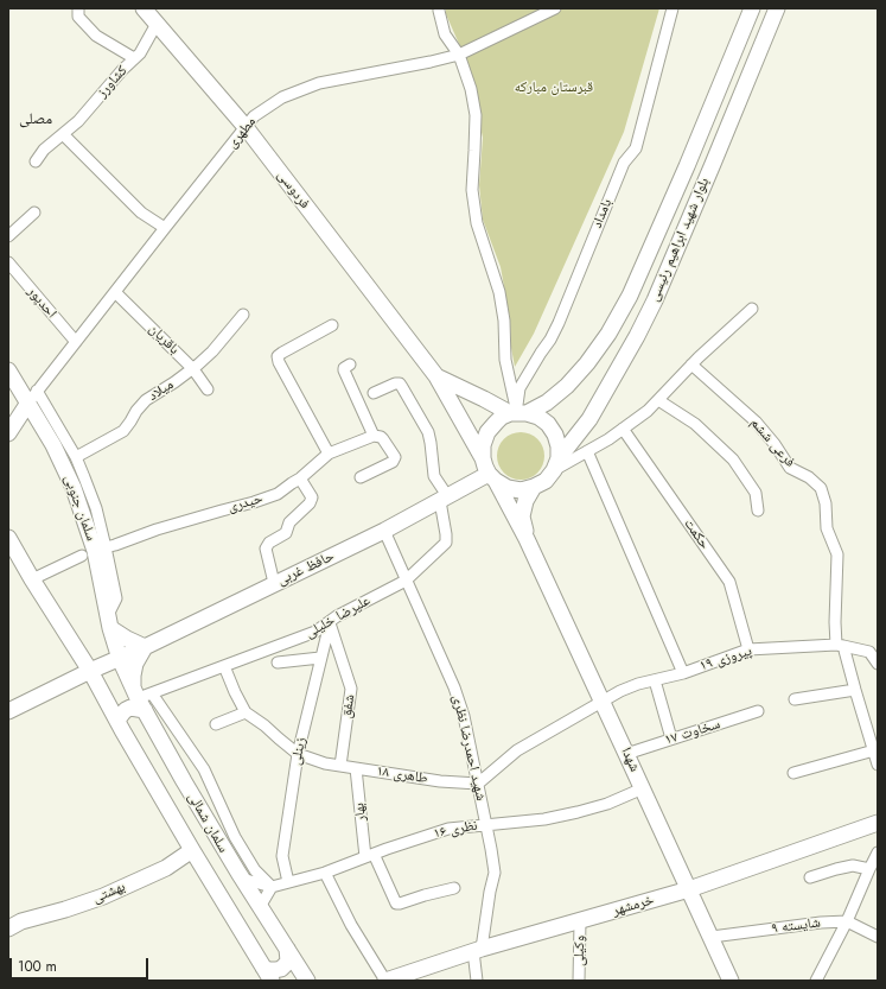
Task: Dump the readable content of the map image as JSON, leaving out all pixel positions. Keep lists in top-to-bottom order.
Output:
{
  "streets": {
    "main road": [
      "مطهری",
      "فردوسی",
      "بلوار شهید ابراهیم رئیسی",
      "سلمان جنوبی",
      "حافظ غربی",
      "شهدا",
      "سلمان شمالی",
      "بهشتی",
      "خرمشهر"
    ],
    "street": [
      "کشاورز",
      "بامداد",
      "احدپور",
      "باقریان",
      "میلاد",
      "فرعی ششم",
      "حیدری",
      "حکمت",
      "علیرضا خلیلی",
      "پیروزی ۱۹",
      "شفق",
      "سخاوت ۱۷",
      "شهید احمدرضا نظری",
      "زینلی",
      "طاهری ۱۸",
      "بهار",
      "نظری ۱۶",
      "شایسته ۹",
      "وکیلی"
    ]
  },
  "crossings": [
    ["کشاورز", "فردوسی"],
    ["مطهری", "فردوسی"],
    ["مطهری", "احدپور"],
    ["مطهری", "باقریان"],
    ["مطهری", "سلمان جنوبی"],
    ["فردوسی", "بامداد"],
    ["فردوسی", "بلوار شهید ابراهیم رئیسی"],
    ["فردوسی", "حافظ غربی"],
    ["بامداد", "بلوار شهید ابراهیم رئیسی"],
    ["بامداد", "حافظ غربی"],
    ["بلوار شهید ابراهیم رئیسی", "حافظ غربی"],
    ["باقریان", "میلاد"],
    ["فرعی ششم", "پیروزی ۱۹"],
    ["سلمان جنوبی", "حافظ غربی"],
    ["سلمان جنوبی", "سلمان شمالی"],
    ["حکمت", "پیروزی ۱۹"],
    ["حافظ غربی", "علیرضا خلیلی"],
    ["حافظ غربی", "شهید احمدرضا نظری"],
    ["حافظ غربی", "سلمان شمالی"],
    ["علیرضا خلیلی", "شفق"],
    ["علیرضا خلیلی", "شهید احمدرضا نظری"],
    ["علیرضا خلیلی", "زینلی"],
    ["علیرضا خلیلی", "طاهری ۱۸"],
    ["علیرضا خلیلی", "سلمان شمالی"],
    ["پیروزی ۱۹", "شهدا"],
    ["شفق", "زینلی"],
    ["شفق", "طاهری ۱۸"],
    ["سخاوت ۱۷", "شهدا"],
    ["شهید احمدرضا نظری", "طاهری ۱۸"],
    ["شهید احمدرضا نظری", "نظری ۱۶"],
    ["شهید احمدرضا نظری", "خرمشهر"],
    ["زینلی", "طاهری ۱۸"],
    ["زینلی", "نظری ۱۶"],
    ["شهدا", "نظری ۱۶"],
    ["شهدا", "خرمشهر"],
    ["شهدا", "شایسته ۹"],
    ["طاهری ۱۸", "بهار"],
    ["بهار", "نظری ۱۶"],
    ["سلمان شمالی", "بهشتی"],
    ["خرمشهر", "وکیلی"]
  ],
  "districts": ["مصلی"],
  "parks": ["قبرستان مبارکه"],
  "scale_bar": "100 m"
}
